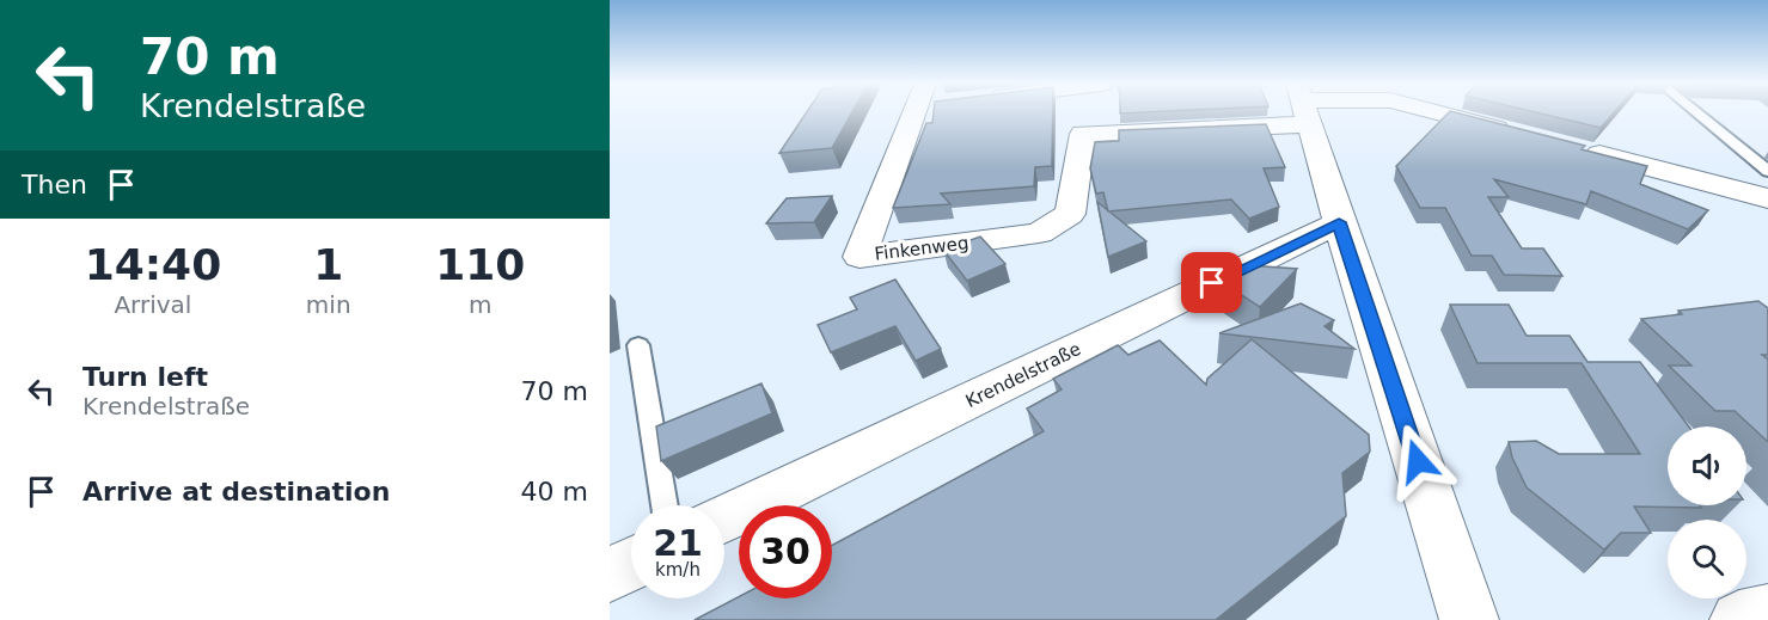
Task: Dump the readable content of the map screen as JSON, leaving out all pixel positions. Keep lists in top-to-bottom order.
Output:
{
  "streets": {
    "street": ["Finkenweg", "Krendelstraße"]
  },
  "page": {
    "turn": ["70 m", "Krendelstraße"],
    "then": "Then",
    "eta": [
      "14:40",
      "Arrival",
      "1",
      "min",
      "110",
      "m"
    ],
    "list": [
      {
        "name": "Turn left",
        "note": "Krendelstraße",
        "value": "70 m"
      },
      {
        "name": "Arrive at destination",
        "value": "40 m"
      }
    ],
    "speed": "21 km/h",
    "limit": "30"
  }
}
